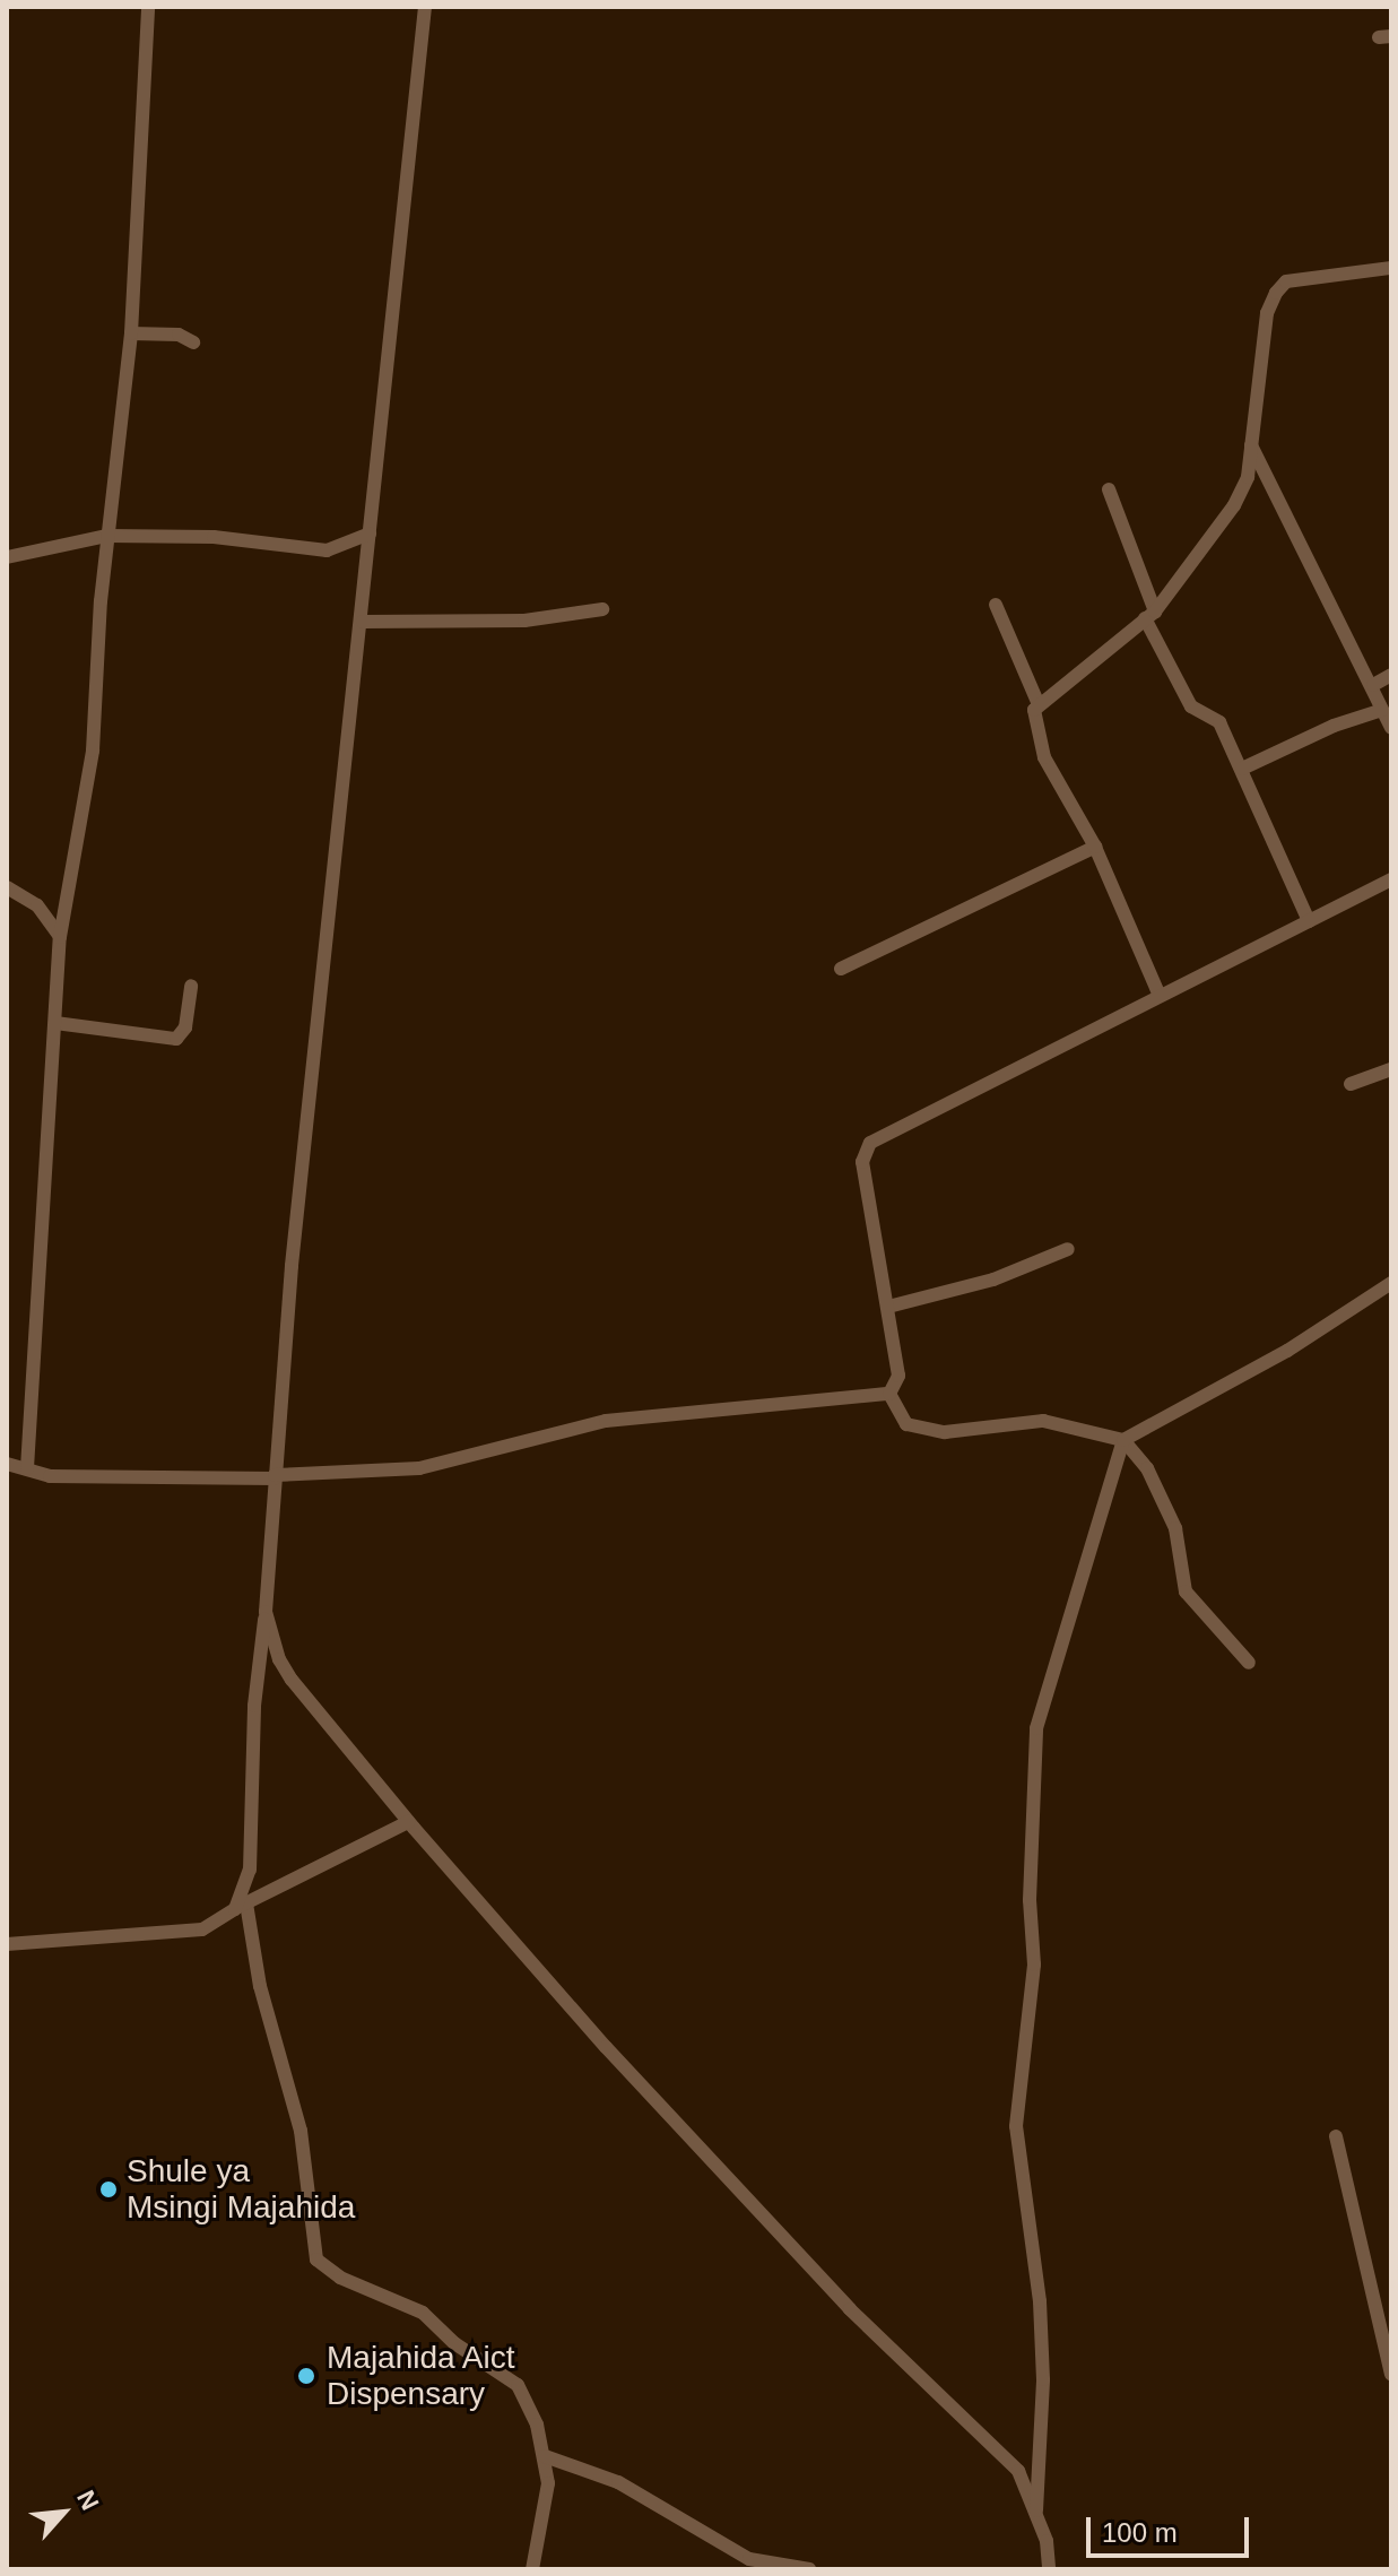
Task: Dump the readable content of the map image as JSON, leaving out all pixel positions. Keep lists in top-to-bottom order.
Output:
{
  "places": ["Shule ya Msingi Majahida", "Majahida Aict Dispensary"],
  "scale_bar": "100 m",
  "north": "top right"
}
